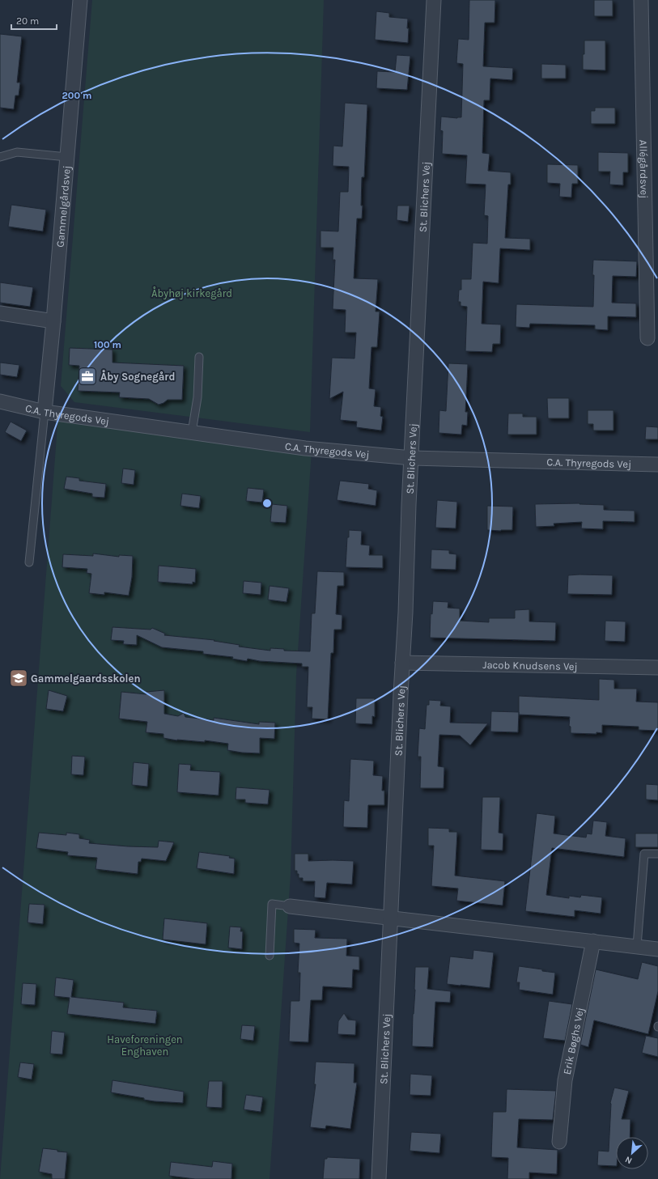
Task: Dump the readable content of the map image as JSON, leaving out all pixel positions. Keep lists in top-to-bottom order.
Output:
{
  "streets": {
    "street": [
      "Allégårdsvej",
      "St. Blichers Vej",
      "Gammelgårdsvej",
      "C.A. Thyregods Vej",
      "Jacob Knudsens Vej",
      "Erik Bøghs Vej"
    ]
  },
  "crossings": [
    ["St. Blichers Vej", "C.A. Thyregods Vej"],
    ["St. Blichers Vej", "Jacob Knudsens Vej"],
    ["Gammelgårdsvej", "C.A. Thyregods Vej"]
  ],
  "parks": ["Åbyhøj kirkegård", "Haveforeningen Enghaven"],
  "places": {
    "office": ["Åby Sognegård"],
    "school or university": ["Gammelgaardsskolen"]
  },
  "scale_bar": "20 m",
  "north": "bottom left",
  "rings": ["200 m", "100 m"]
}
